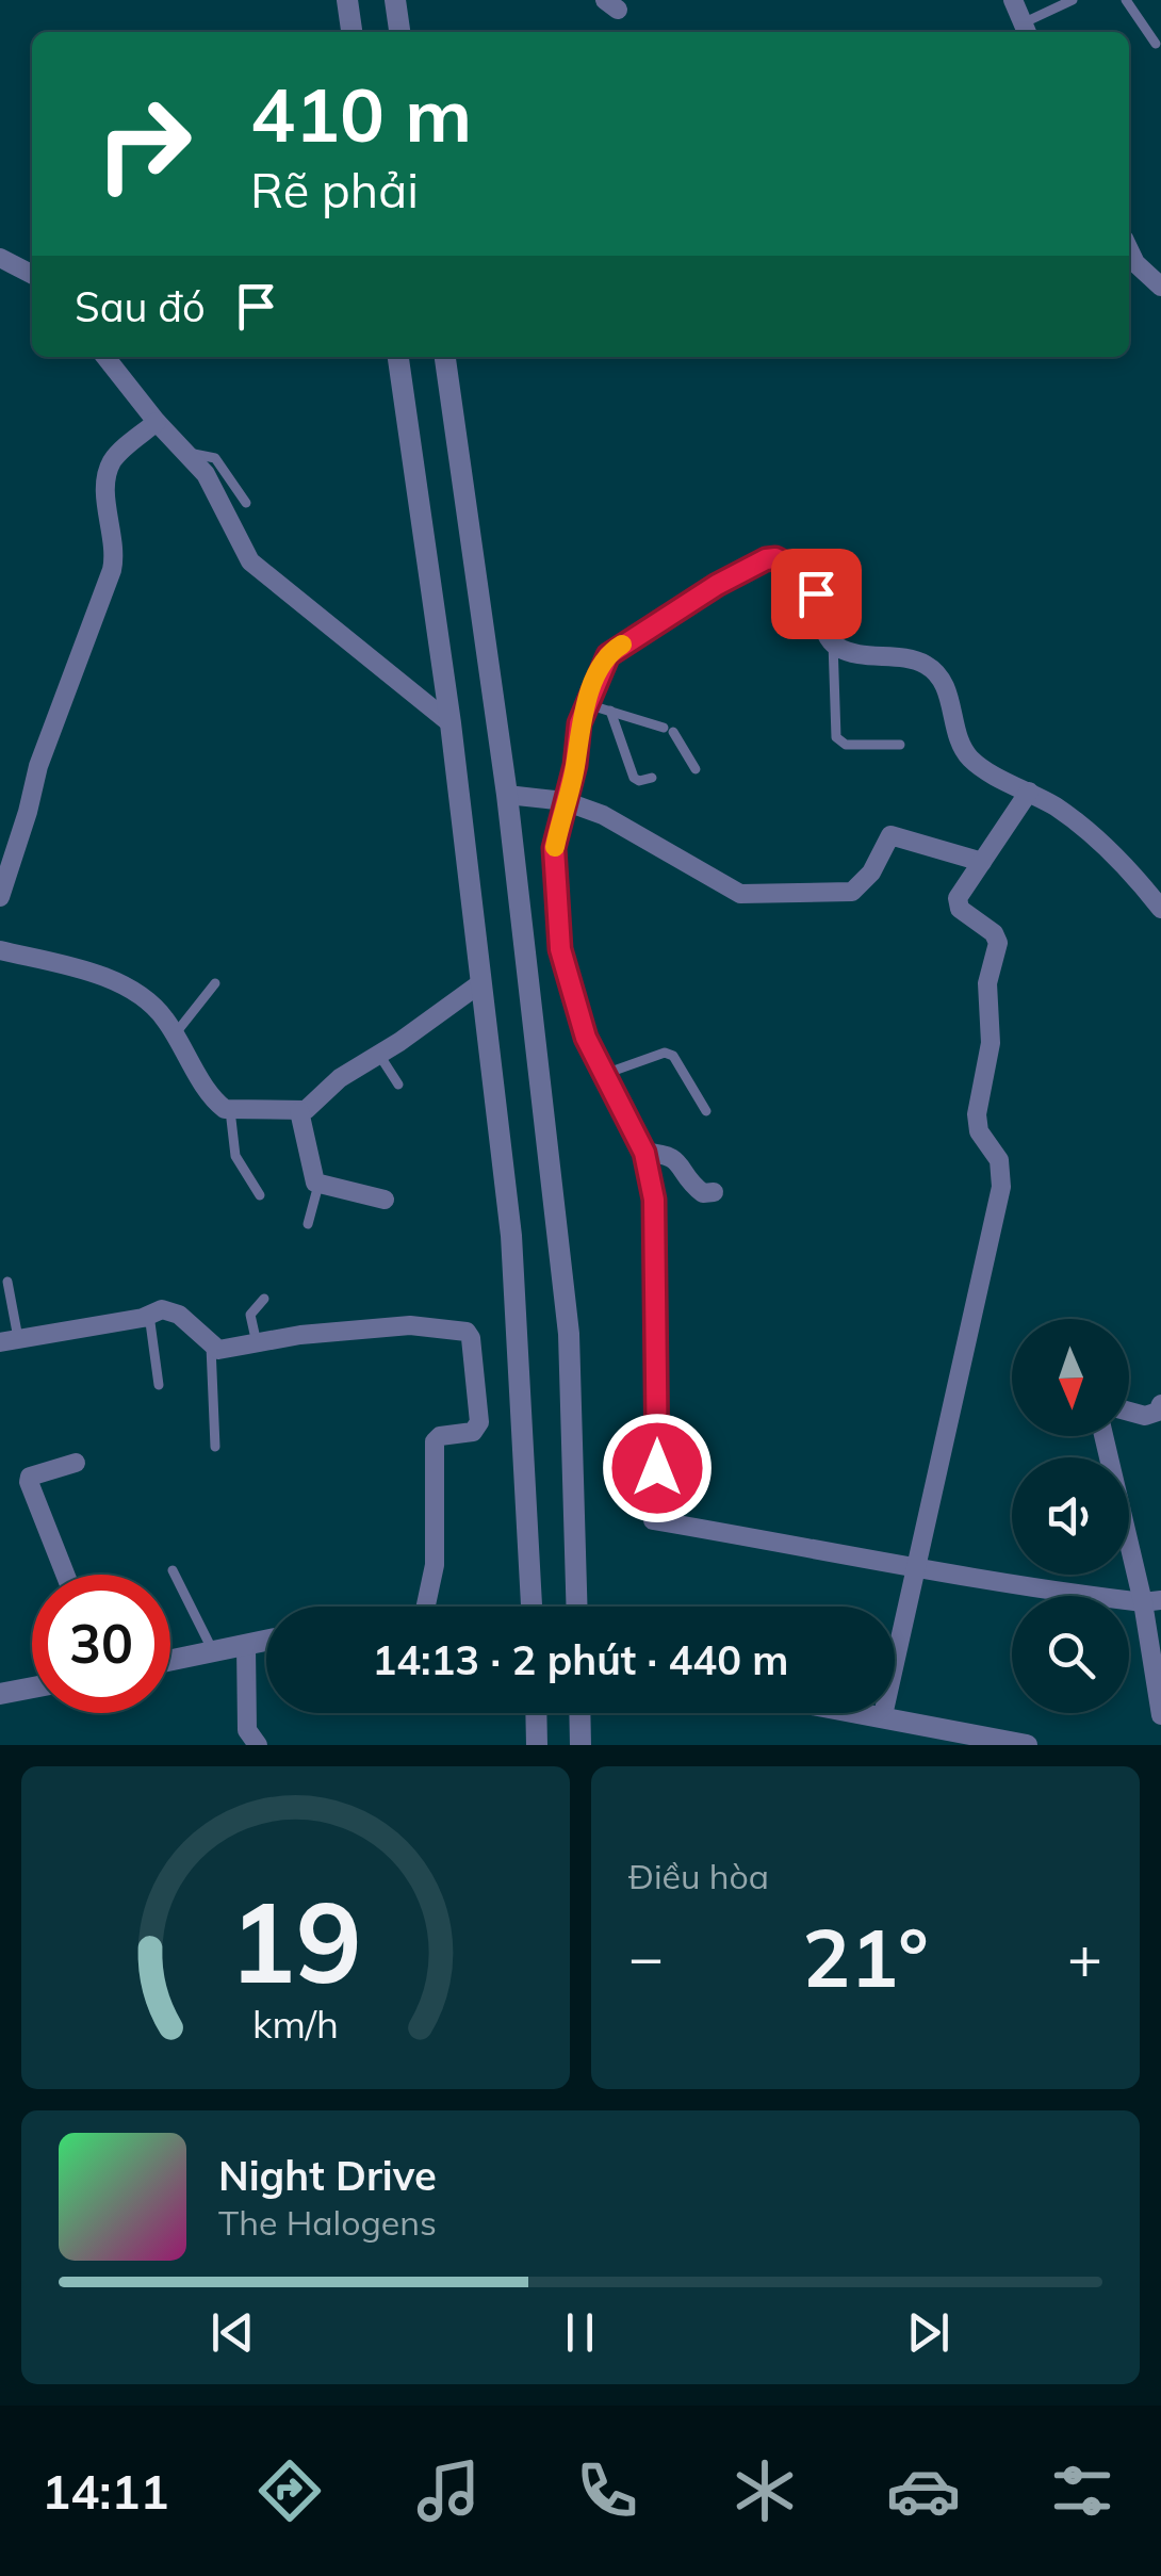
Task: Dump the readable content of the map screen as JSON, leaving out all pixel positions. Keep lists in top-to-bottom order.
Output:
{
  "north": "bottom",
  "page": {
    "turn": ["410 m", "Rẽ phải"],
    "then": "Sau đó",
    "limit": "30",
    "trip": "14:13 · 2 phút · 440 m",
    "tile": "Điều hòa",
    "heat": ["−", "21°", "+"],
    "song": ["Night Drive", "The Halogens"],
    "tabs": "14:11",
    "gauge": ["19", "km/h"]
  }
}
